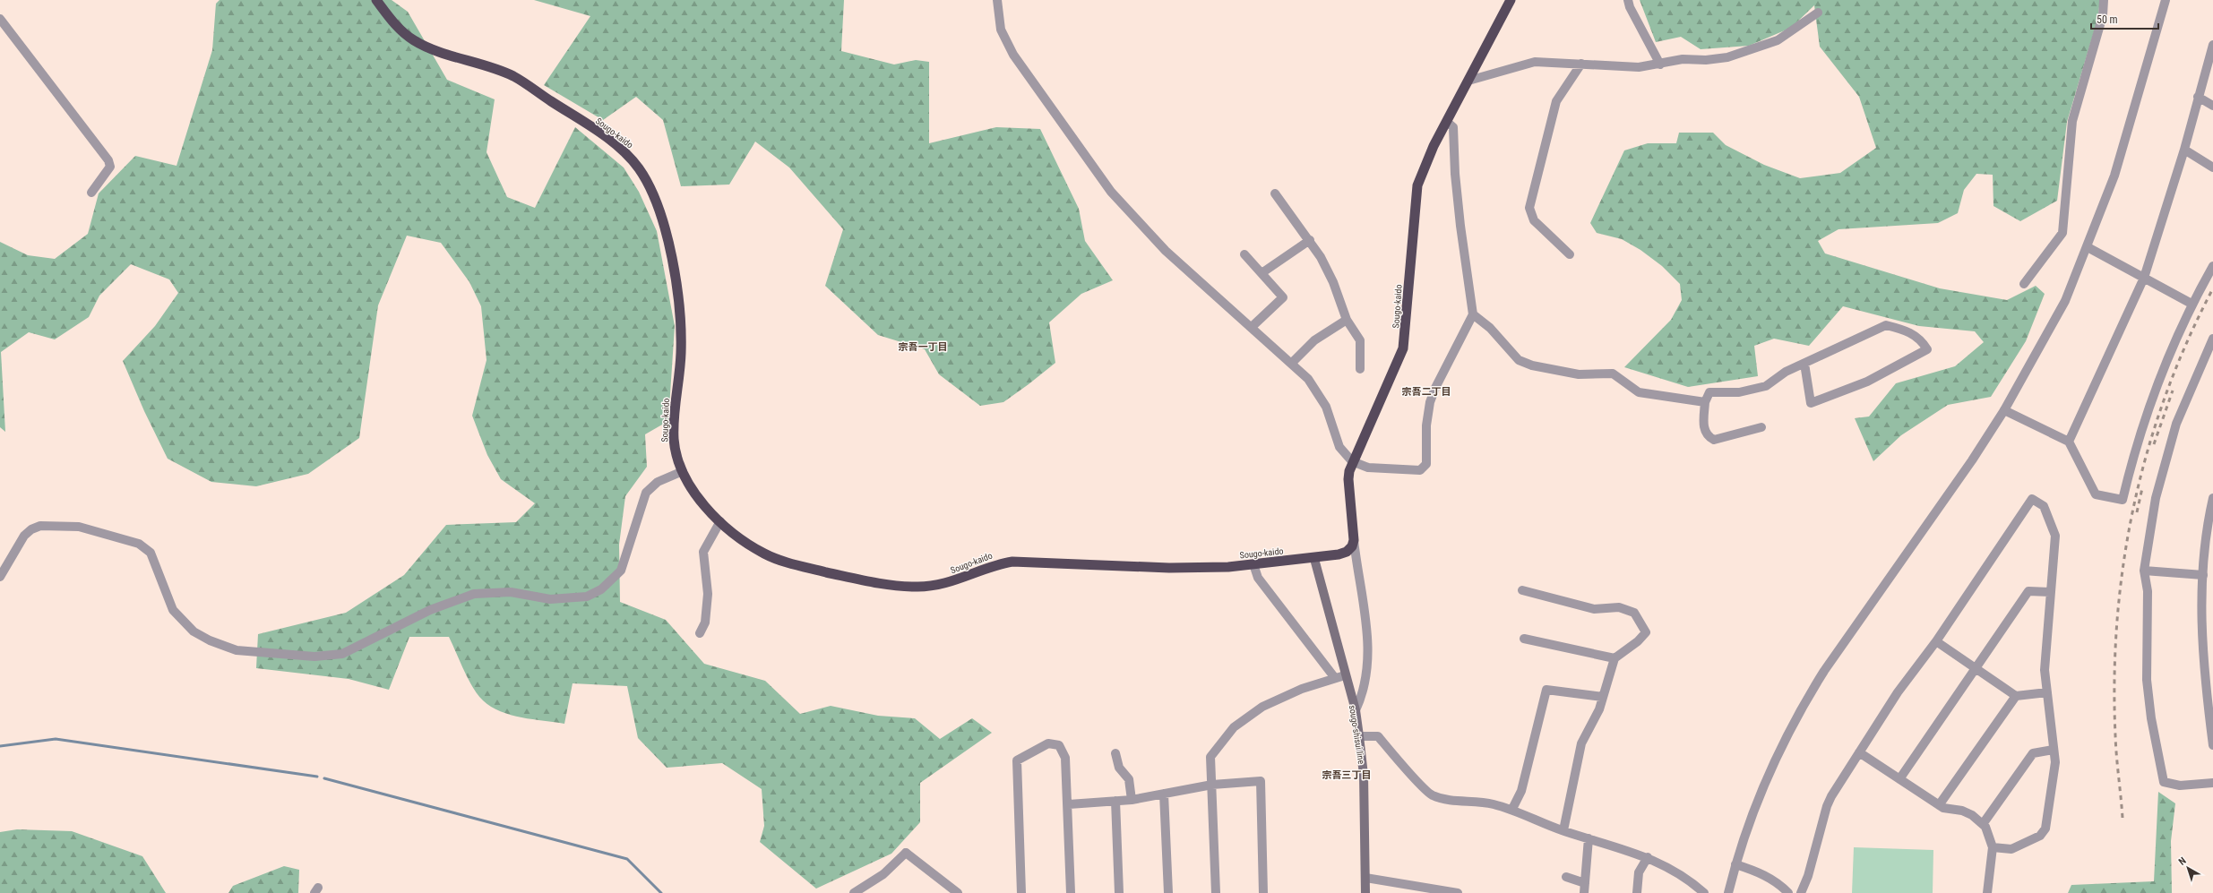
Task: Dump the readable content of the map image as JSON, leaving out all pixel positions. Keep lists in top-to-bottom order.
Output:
{
  "streets": {
    "highway": ["Sougo-kaido"],
    "main road": ["sougo-shisui line"]
  },
  "crossings": [
    ["Sougo-kaido", "sougo-shisui line"]
  ],
  "districts": ["宗吾一丁目", "宗吾二丁目", "宗吾三丁目"],
  "scale_bar": "50 m",
  "north": "top left"
}
